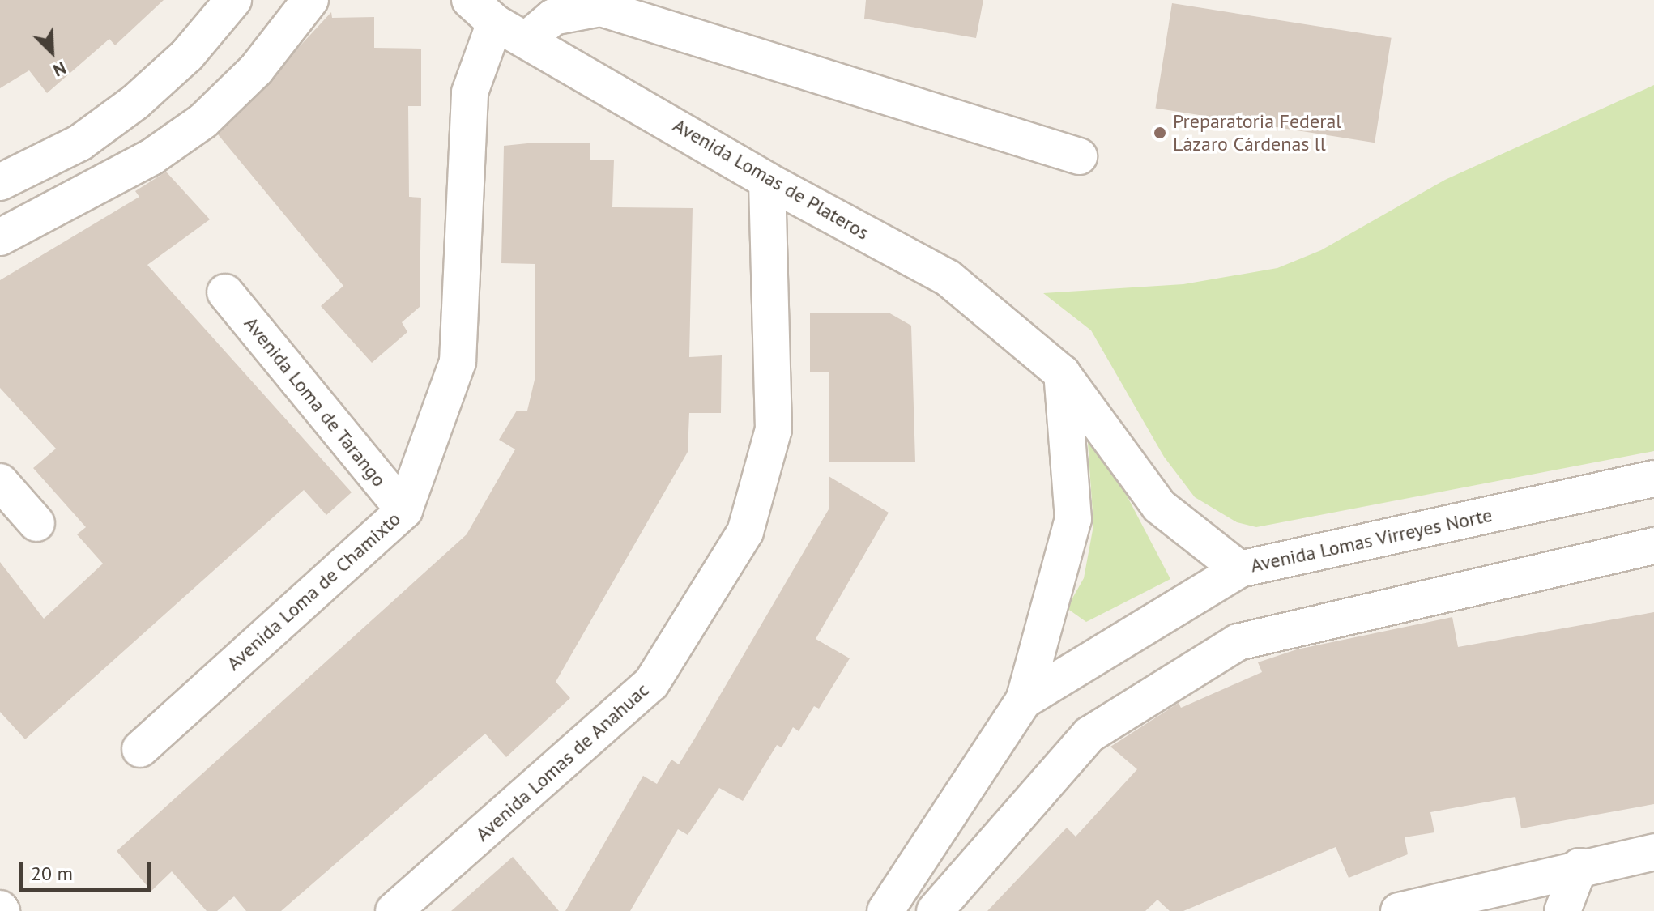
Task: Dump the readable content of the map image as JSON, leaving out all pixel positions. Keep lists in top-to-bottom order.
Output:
{
  "streets": {
    "street": [
      "Avenida Lomas de Plateros",
      "Avenida Loma de Tarango",
      "Avenida Lomas Virreyes Norte",
      "Avenida Loma de Chamixto",
      "Avenida Lomas de Anahuac"
    ]
  },
  "crossings": [
    ["Avenida Lomas de Plateros", "Avenida Lomas Virreyes Norte"],
    ["Avenida Lomas de Plateros", "Avenida Loma de Chamixto"],
    ["Avenida Lomas de Plateros", "Avenida Lomas de Anahuac"],
    ["Avenida Loma de Tarango", "Avenida Loma de Chamixto"]
  ],
  "places": ["Preparatoria Federal Lázaro Cárdenas ll"],
  "scale_bar": "20 m",
  "north": "bottom right"
}
